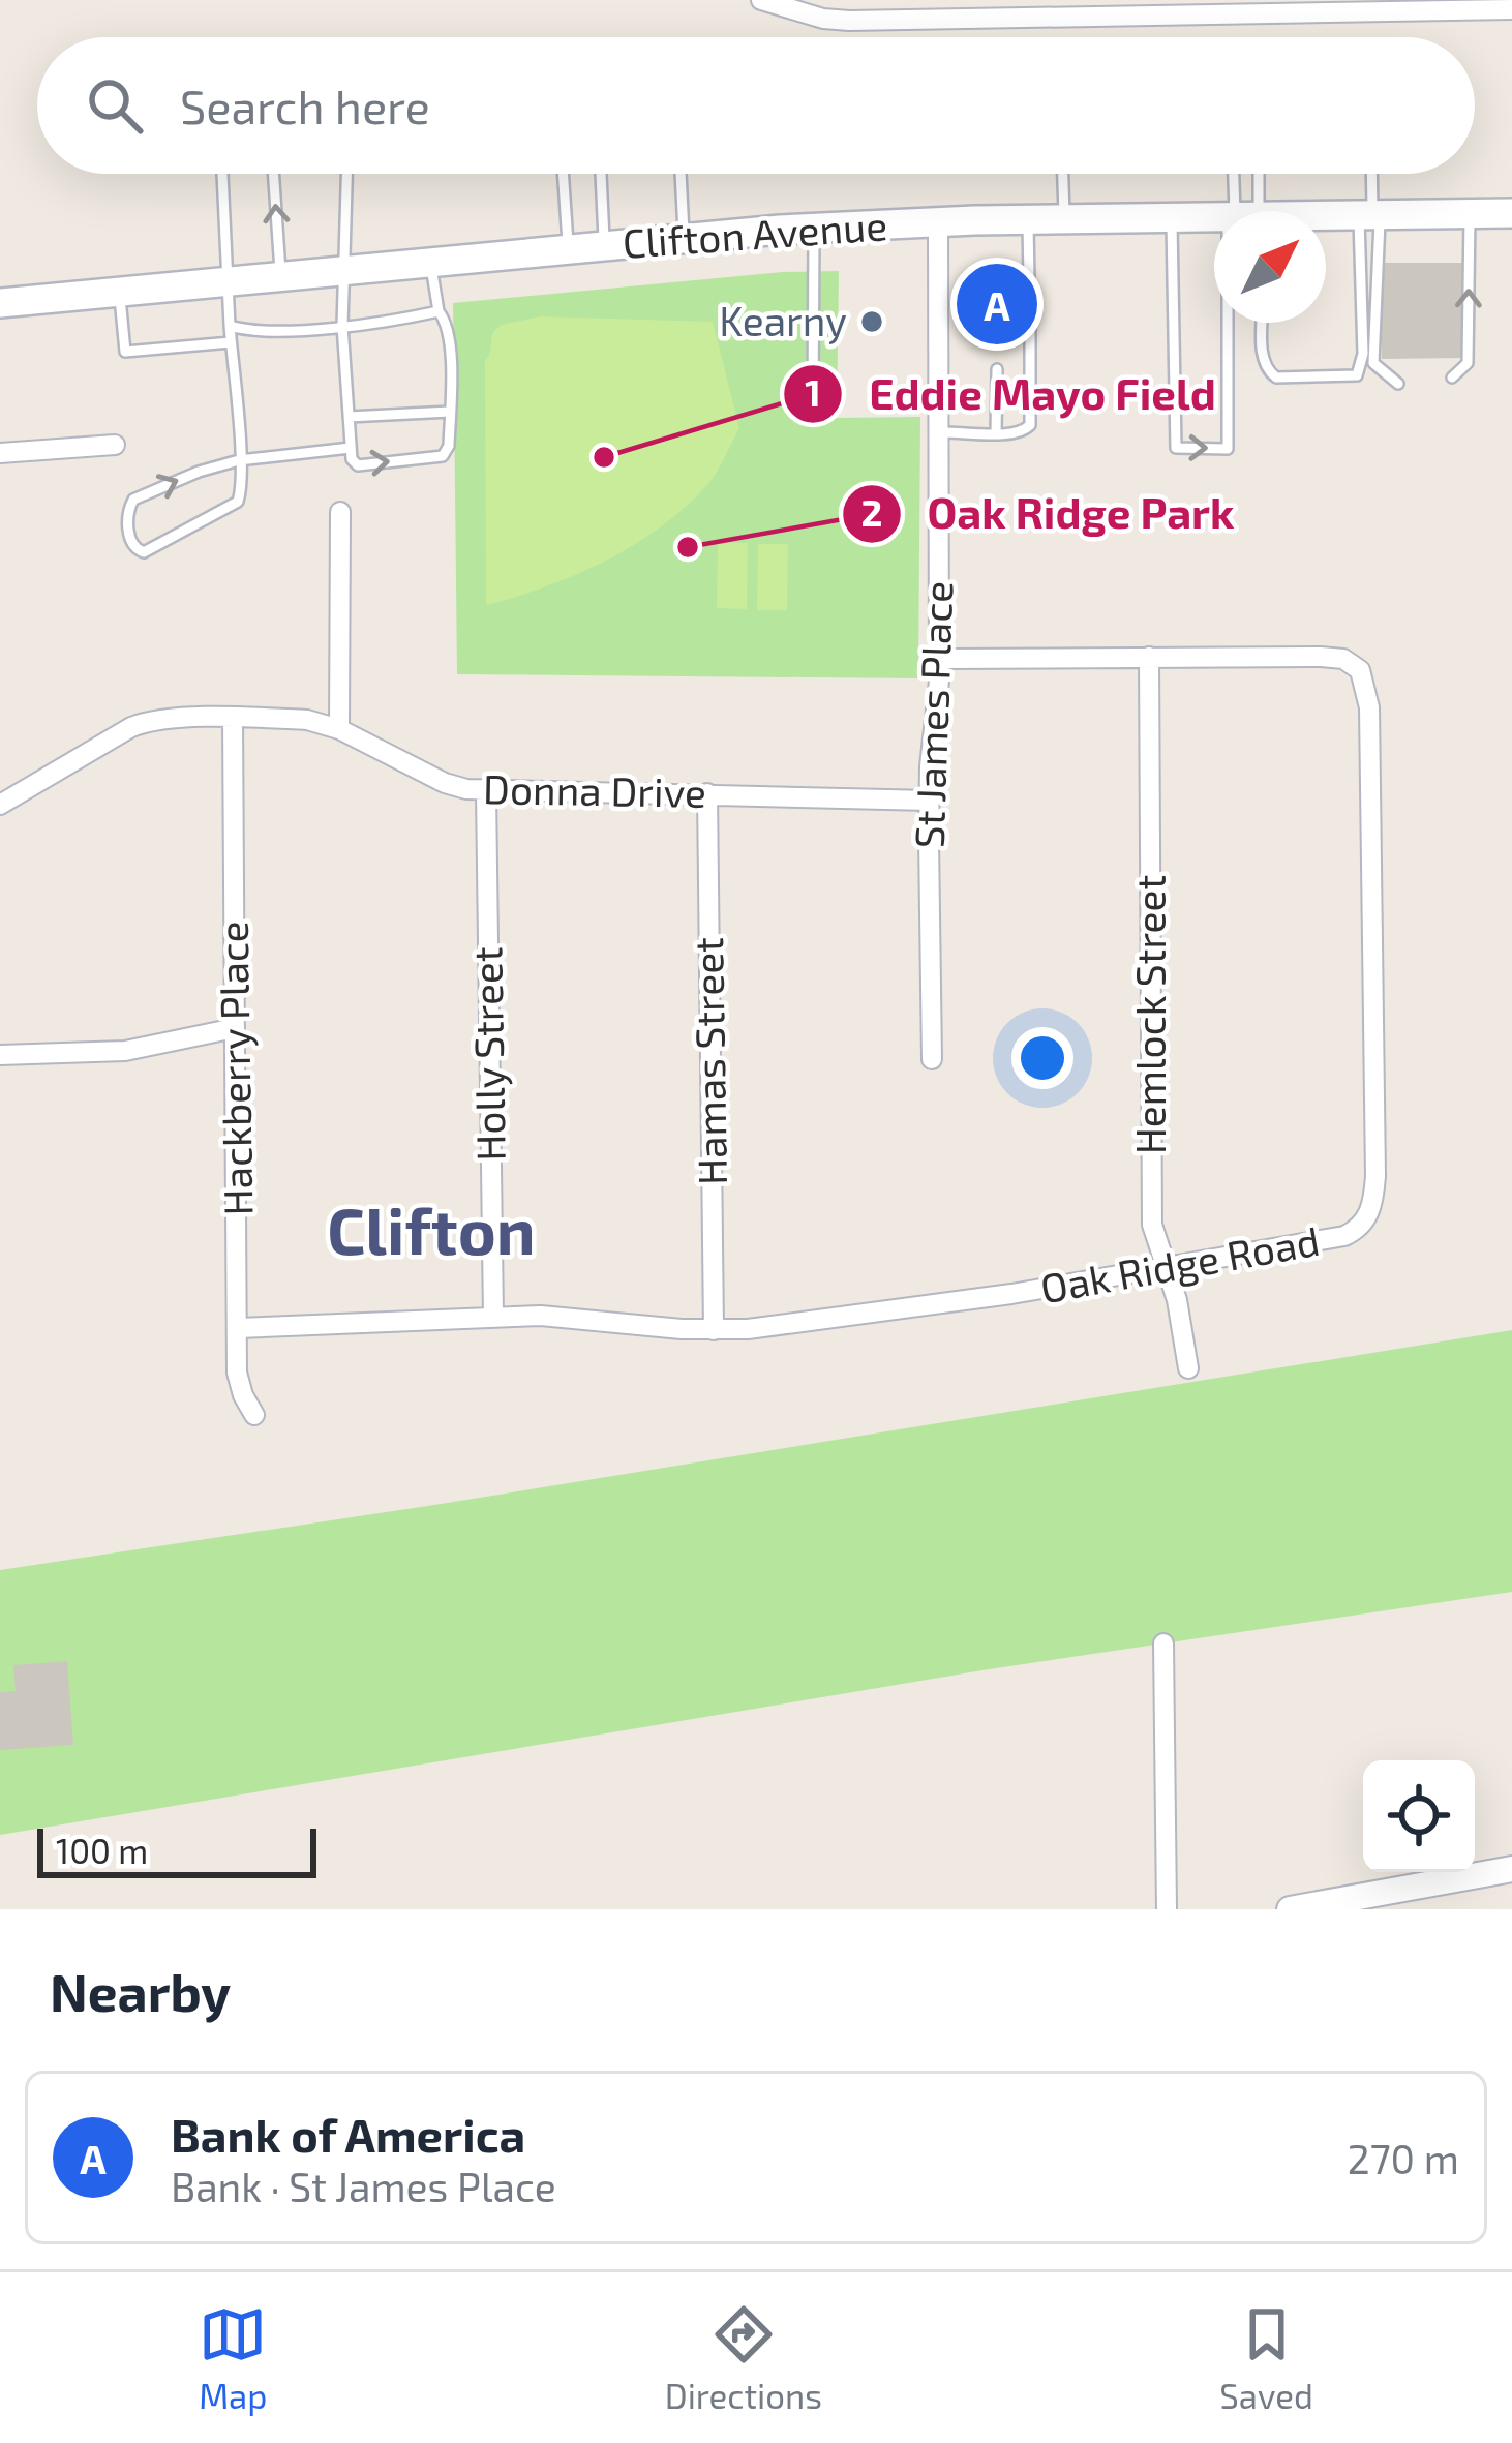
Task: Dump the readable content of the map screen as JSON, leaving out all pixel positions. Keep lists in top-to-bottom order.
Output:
{
  "streets": {
    "main road": ["Clifton Avenue"],
    "street": [
      "St James Place",
      "Donna Drive",
      "Hemlock Street",
      "Holly Street",
      "Hamas Street",
      "Hackberry Place",
      "Oak Ridge Road"
    ]
  },
  "crossings": [
    ["Clifton Avenue", "St James Place"],
    ["St James Place", "Donna Drive"],
    ["St James Place", "Oak Ridge Road"],
    ["Donna Drive", "Holly Street"],
    ["Donna Drive", "Hamas Street"],
    ["Donna Drive", "Hackberry Place"],
    ["Hemlock Street", "Oak Ridge Road"],
    ["Holly Street", "Oak Ridge Road"],
    ["Hamas Street", "Oak Ridge Road"],
    ["Hackberry Place", "Oak Ridge Road"]
  ],
  "districts": ["Clifton"],
  "places": ["Kearny", "Eddie Mayo Field", "Oak Ridge Park"],
  "scale_bar": "100 m",
  "north": "top right",
  "page": {
    "search": "Search here",
    "pins": "A",
    "scale": "100 m",
    "heading": "Nearby",
    "list": [
      {
        "mark": "A",
        "name": "Bank of America",
        "note": "Bank · St James Place",
        "value": "270 m"
      }
    ],
    "nav": ["Map", "Directions", "Saved"]
  }
}
